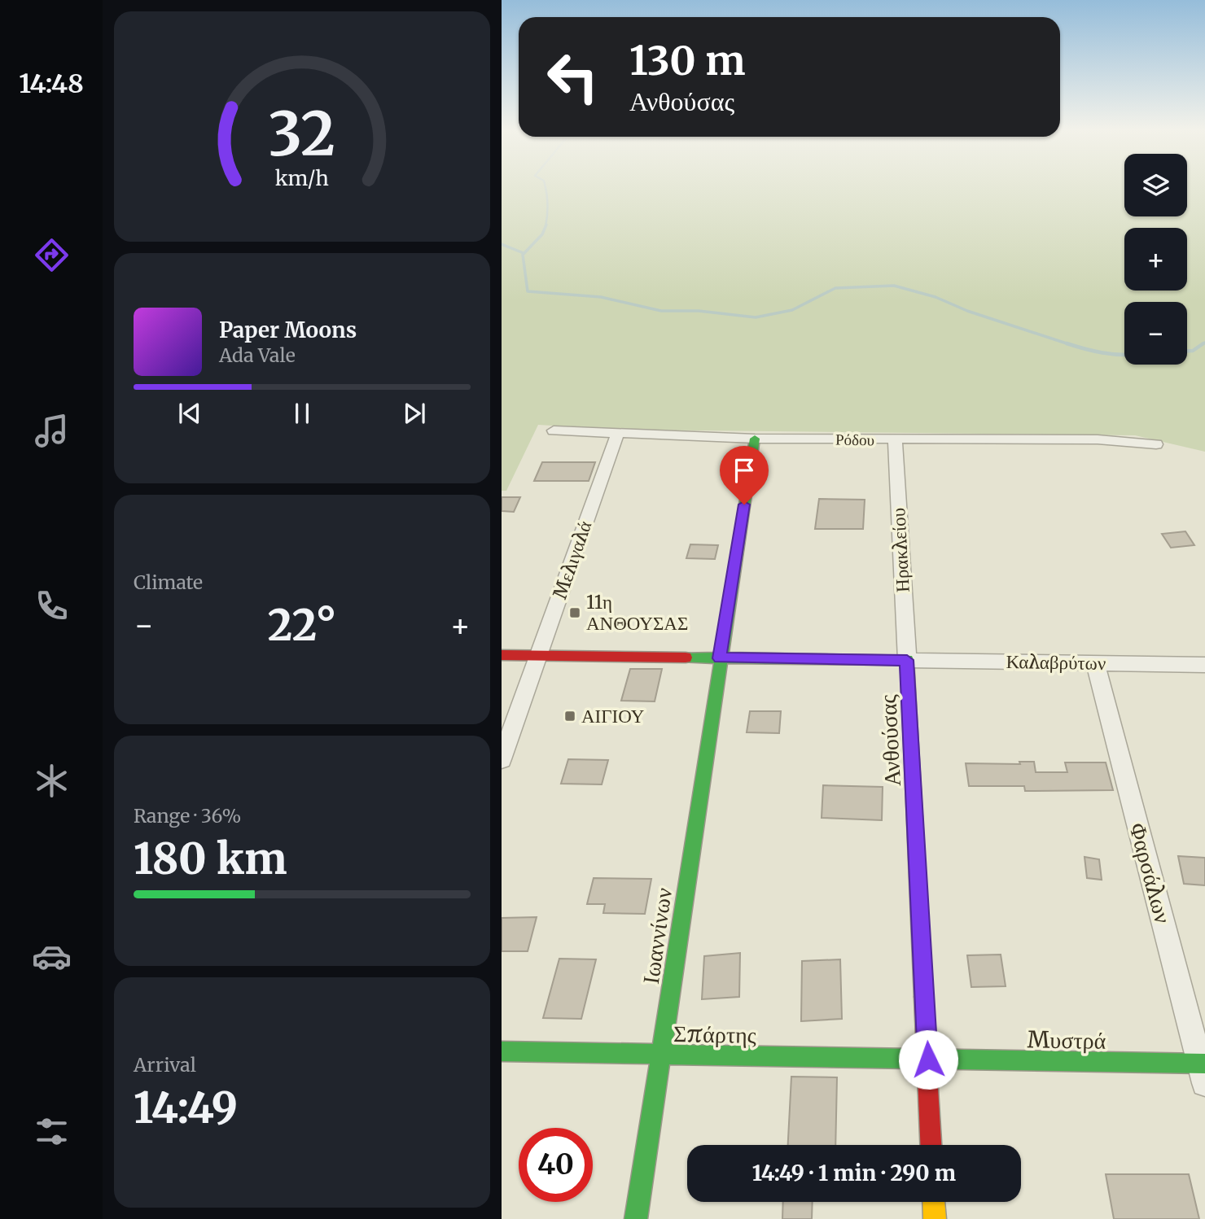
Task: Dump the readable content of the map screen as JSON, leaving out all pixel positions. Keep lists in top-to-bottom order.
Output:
{
  "streets": {
    "street": [
      "Ρόδου",
      "Ηρακλείου",
      "Μελιγαλά",
      "Καλαβρύτων",
      "Ανθούσας",
      "Φαρσάλων",
      "Ιωαννίνων",
      "Σπάρτης",
      "Μυστρά"
    ]
  },
  "crossings": [
    ["Ρόδου", "Ηρακλείου"],
    ["Ρόδου", "Μελιγαλά"],
    ["Ρόδου", "Ιωαννίνων"],
    ["Ηρακλείου", "Καλαβρύτων"],
    ["Ηρακλείου", "Ανθούσας"],
    ["Καλαβρύτων", "Ανθούσας"],
    ["Καλαβρύτων", "Φαρσάλων"],
    ["Ανθούσας", "Σπάρτης"],
    ["Ανθούσας", "Μυστρά"],
    ["Φαρσάλων", "Μυστρά"],
    ["Ιωαννίνων", "Σπάρτης"],
    ["Σπάρτης", "Μυστρά"]
  ],
  "places": {
    "transit": ["11η ΑΝΘΟΥΣΑΣ", "ΑΙΓΙΟΥ"]
  },
  "page": {
    "tabs": "14:48",
    "turn": ["130 m", "Ανθούσας"],
    "map_buttons": ["+", "−"],
    "song": ["Paper Moons", "Ada Vale"],
    "tile": [
      "Climate",
      ["Range · 36%", "180 km"],
      ["Arrival", "14:49"]
    ],
    "heat": ["−", "22°", "+"],
    "limit": "40",
    "trip": "14:49 · 1 min · 290 m",
    "gauge": ["32", "km/h"]
  }
}
